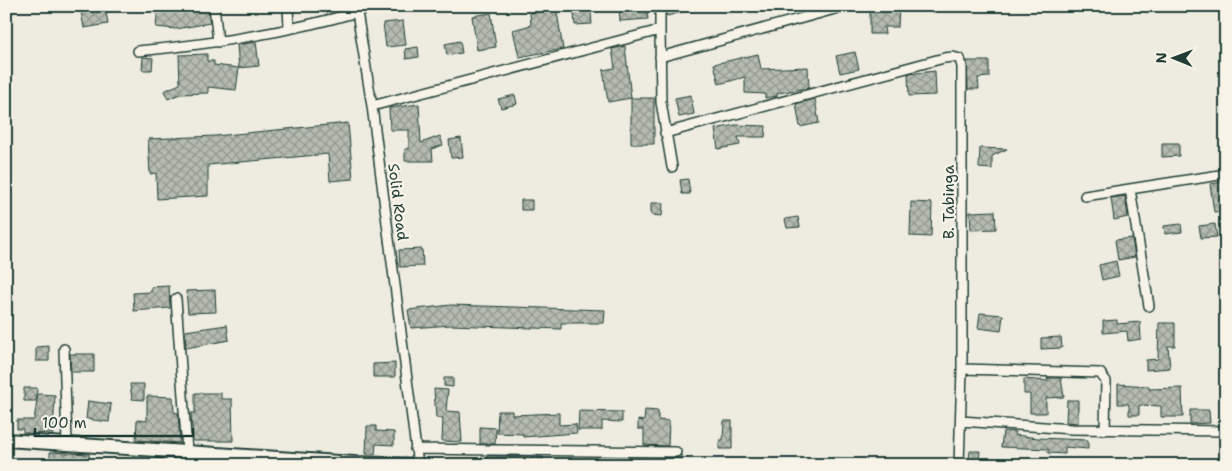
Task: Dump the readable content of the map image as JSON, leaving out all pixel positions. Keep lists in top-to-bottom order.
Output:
{
  "streets": {
    "street": ["Solid Road", "B. Tabinga"]
  },
  "scale_bar": "100 m",
  "north": "left"
}
